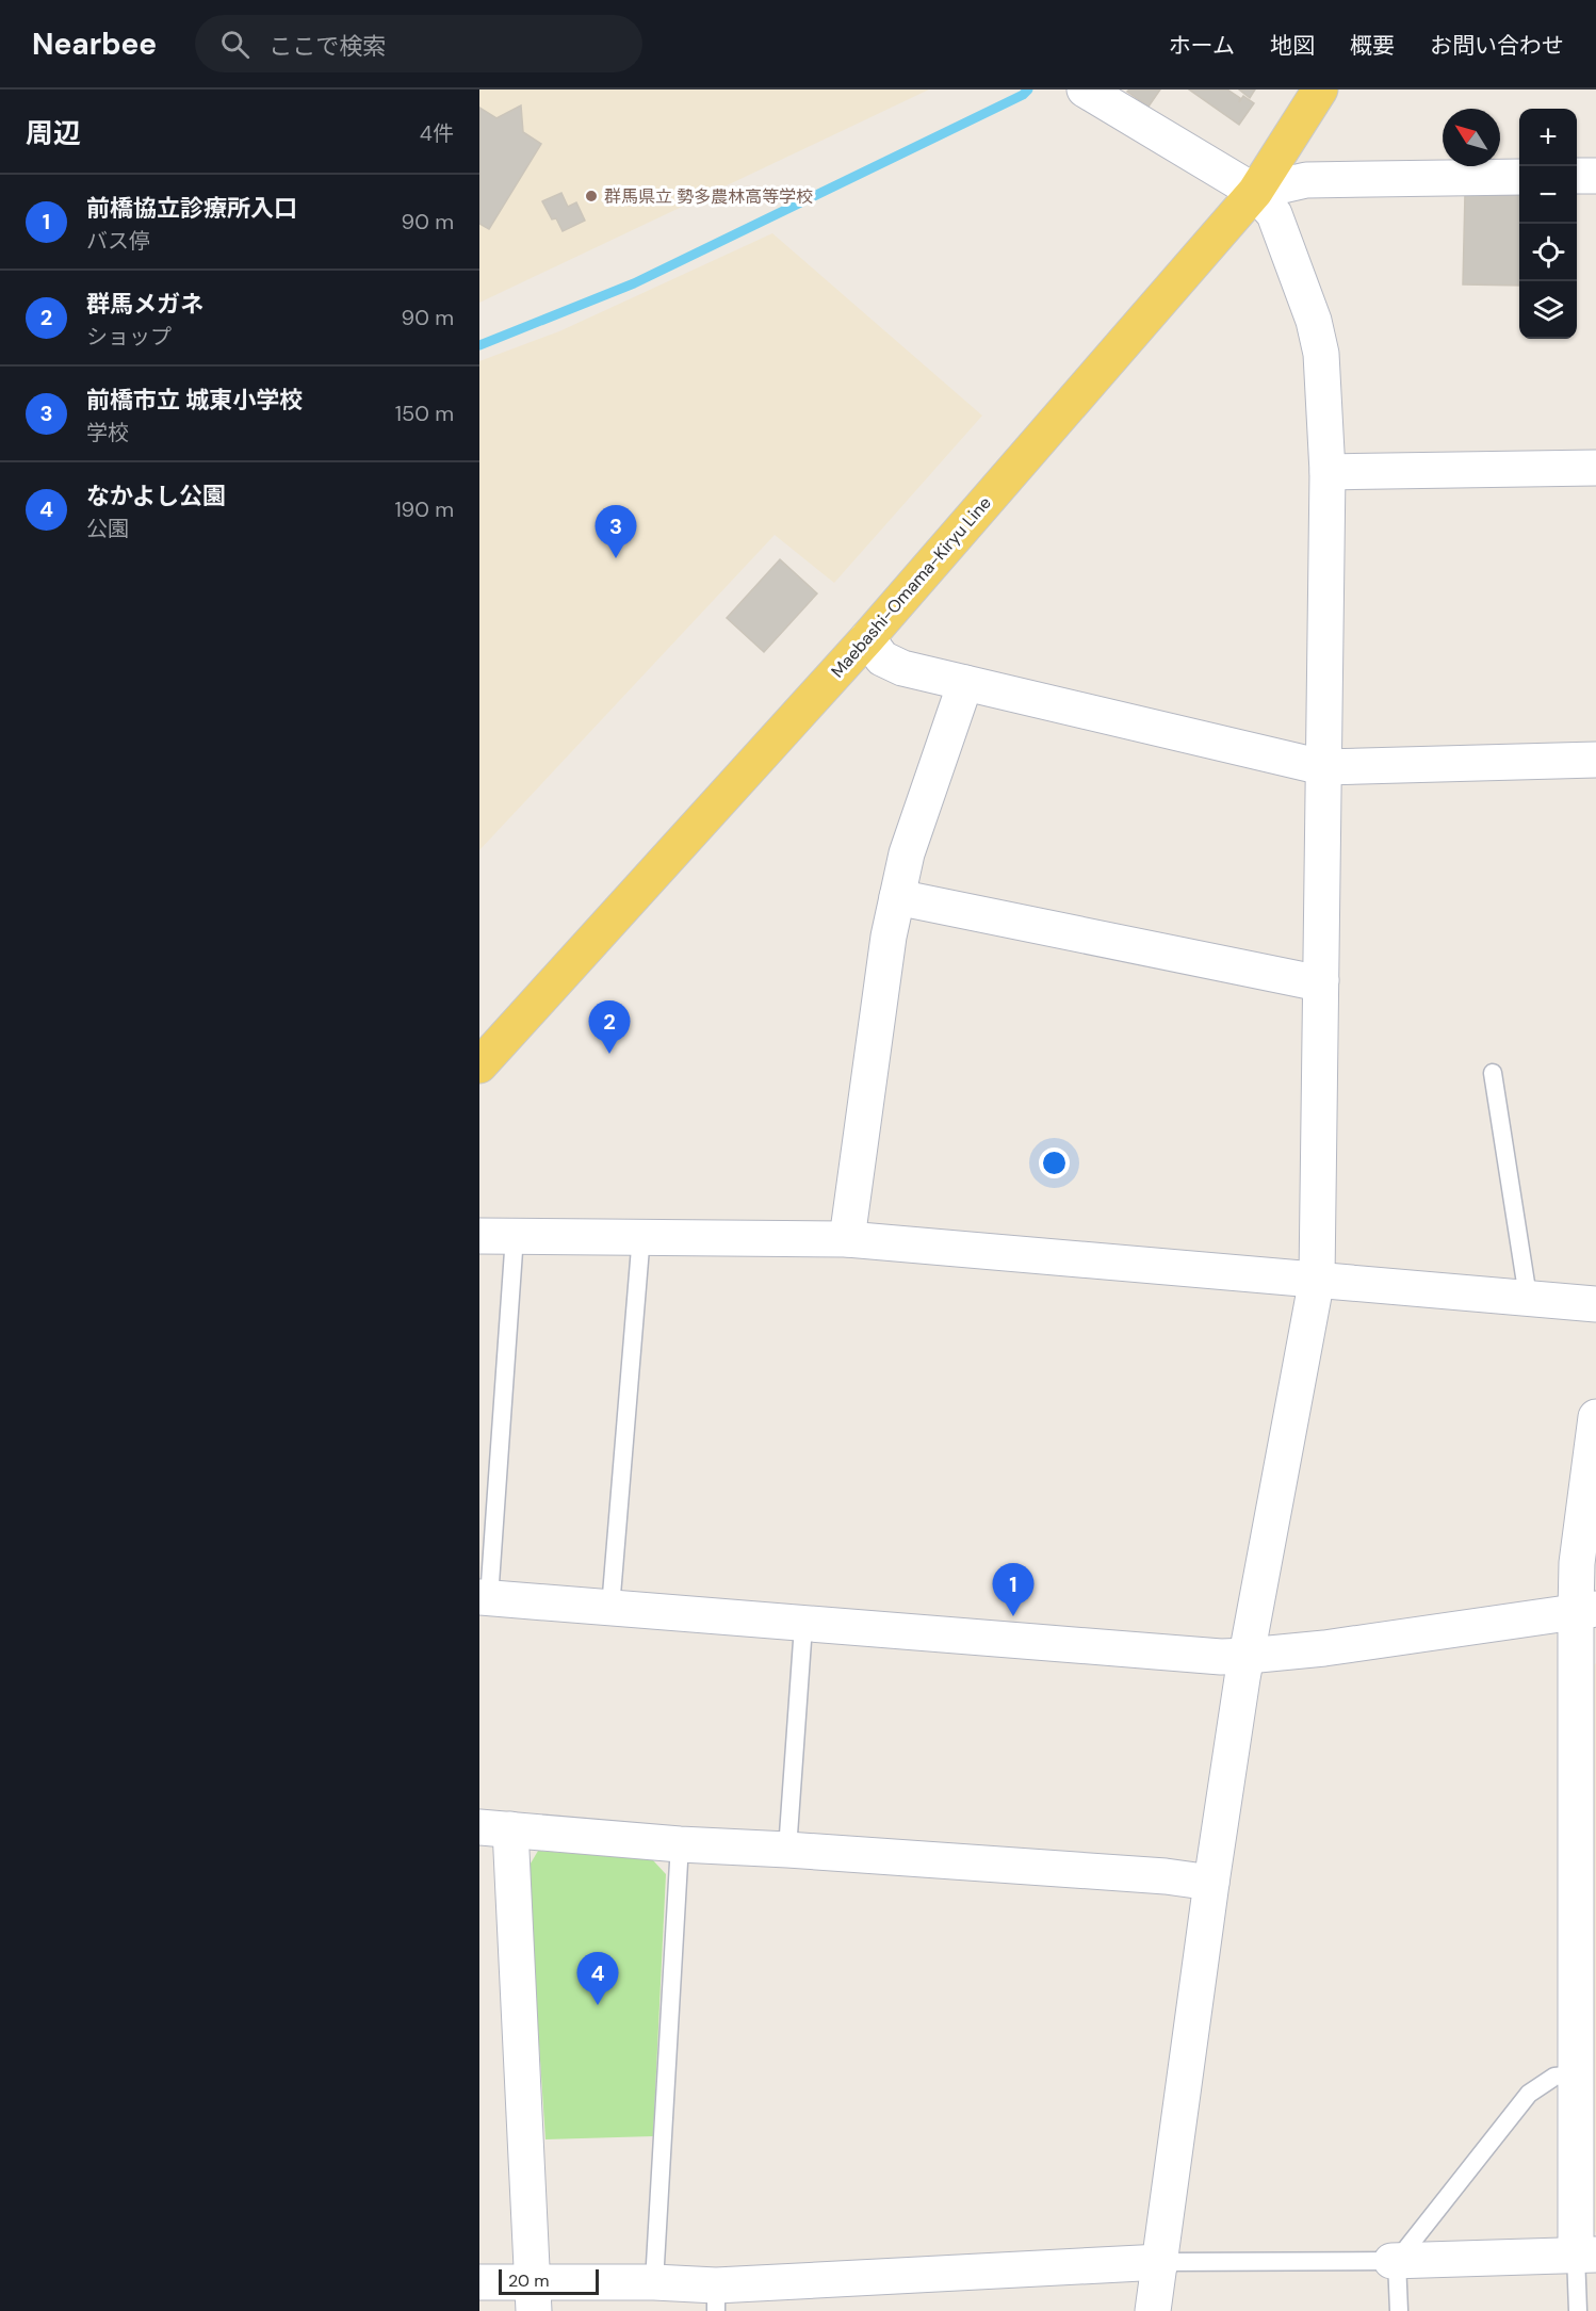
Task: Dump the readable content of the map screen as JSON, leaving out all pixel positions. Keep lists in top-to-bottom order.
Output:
{
  "streets": {
    "main road": ["Maebashi-Omama-Kiryu Line"]
  },
  "places": ["群馬県立 勢多農林高等学校"],
  "scale_bar": "20 m",
  "north": "top left",
  "page": {
    "header": "Nearbee",
    "search": "ここで検索",
    "nav": [
      "ホーム",
      "地図",
      "概要",
      "お問い合わせ"
    ],
    "heading": ["周辺", "4件"],
    "map_buttons": ["+", "−"],
    "list": [
      {
        "mark": "1",
        "name": "前橋協立診療所入口",
        "note": "バス停",
        "value": "90 m"
      },
      {
        "mark": "2",
        "name": "群馬メガネ",
        "note": "ショップ",
        "value": "90 m"
      },
      {
        "mark": "3",
        "name": "前橋市立 城東小学校",
        "note": "学校",
        "value": "150 m"
      },
      {
        "mark": "4",
        "name": "なかよし公園",
        "note": "公園",
        "value": "190 m"
      }
    ],
    "pins": [
      "3",
      "2",
      "1",
      "4"
    ],
    "scale": "20 m"
  }
}
